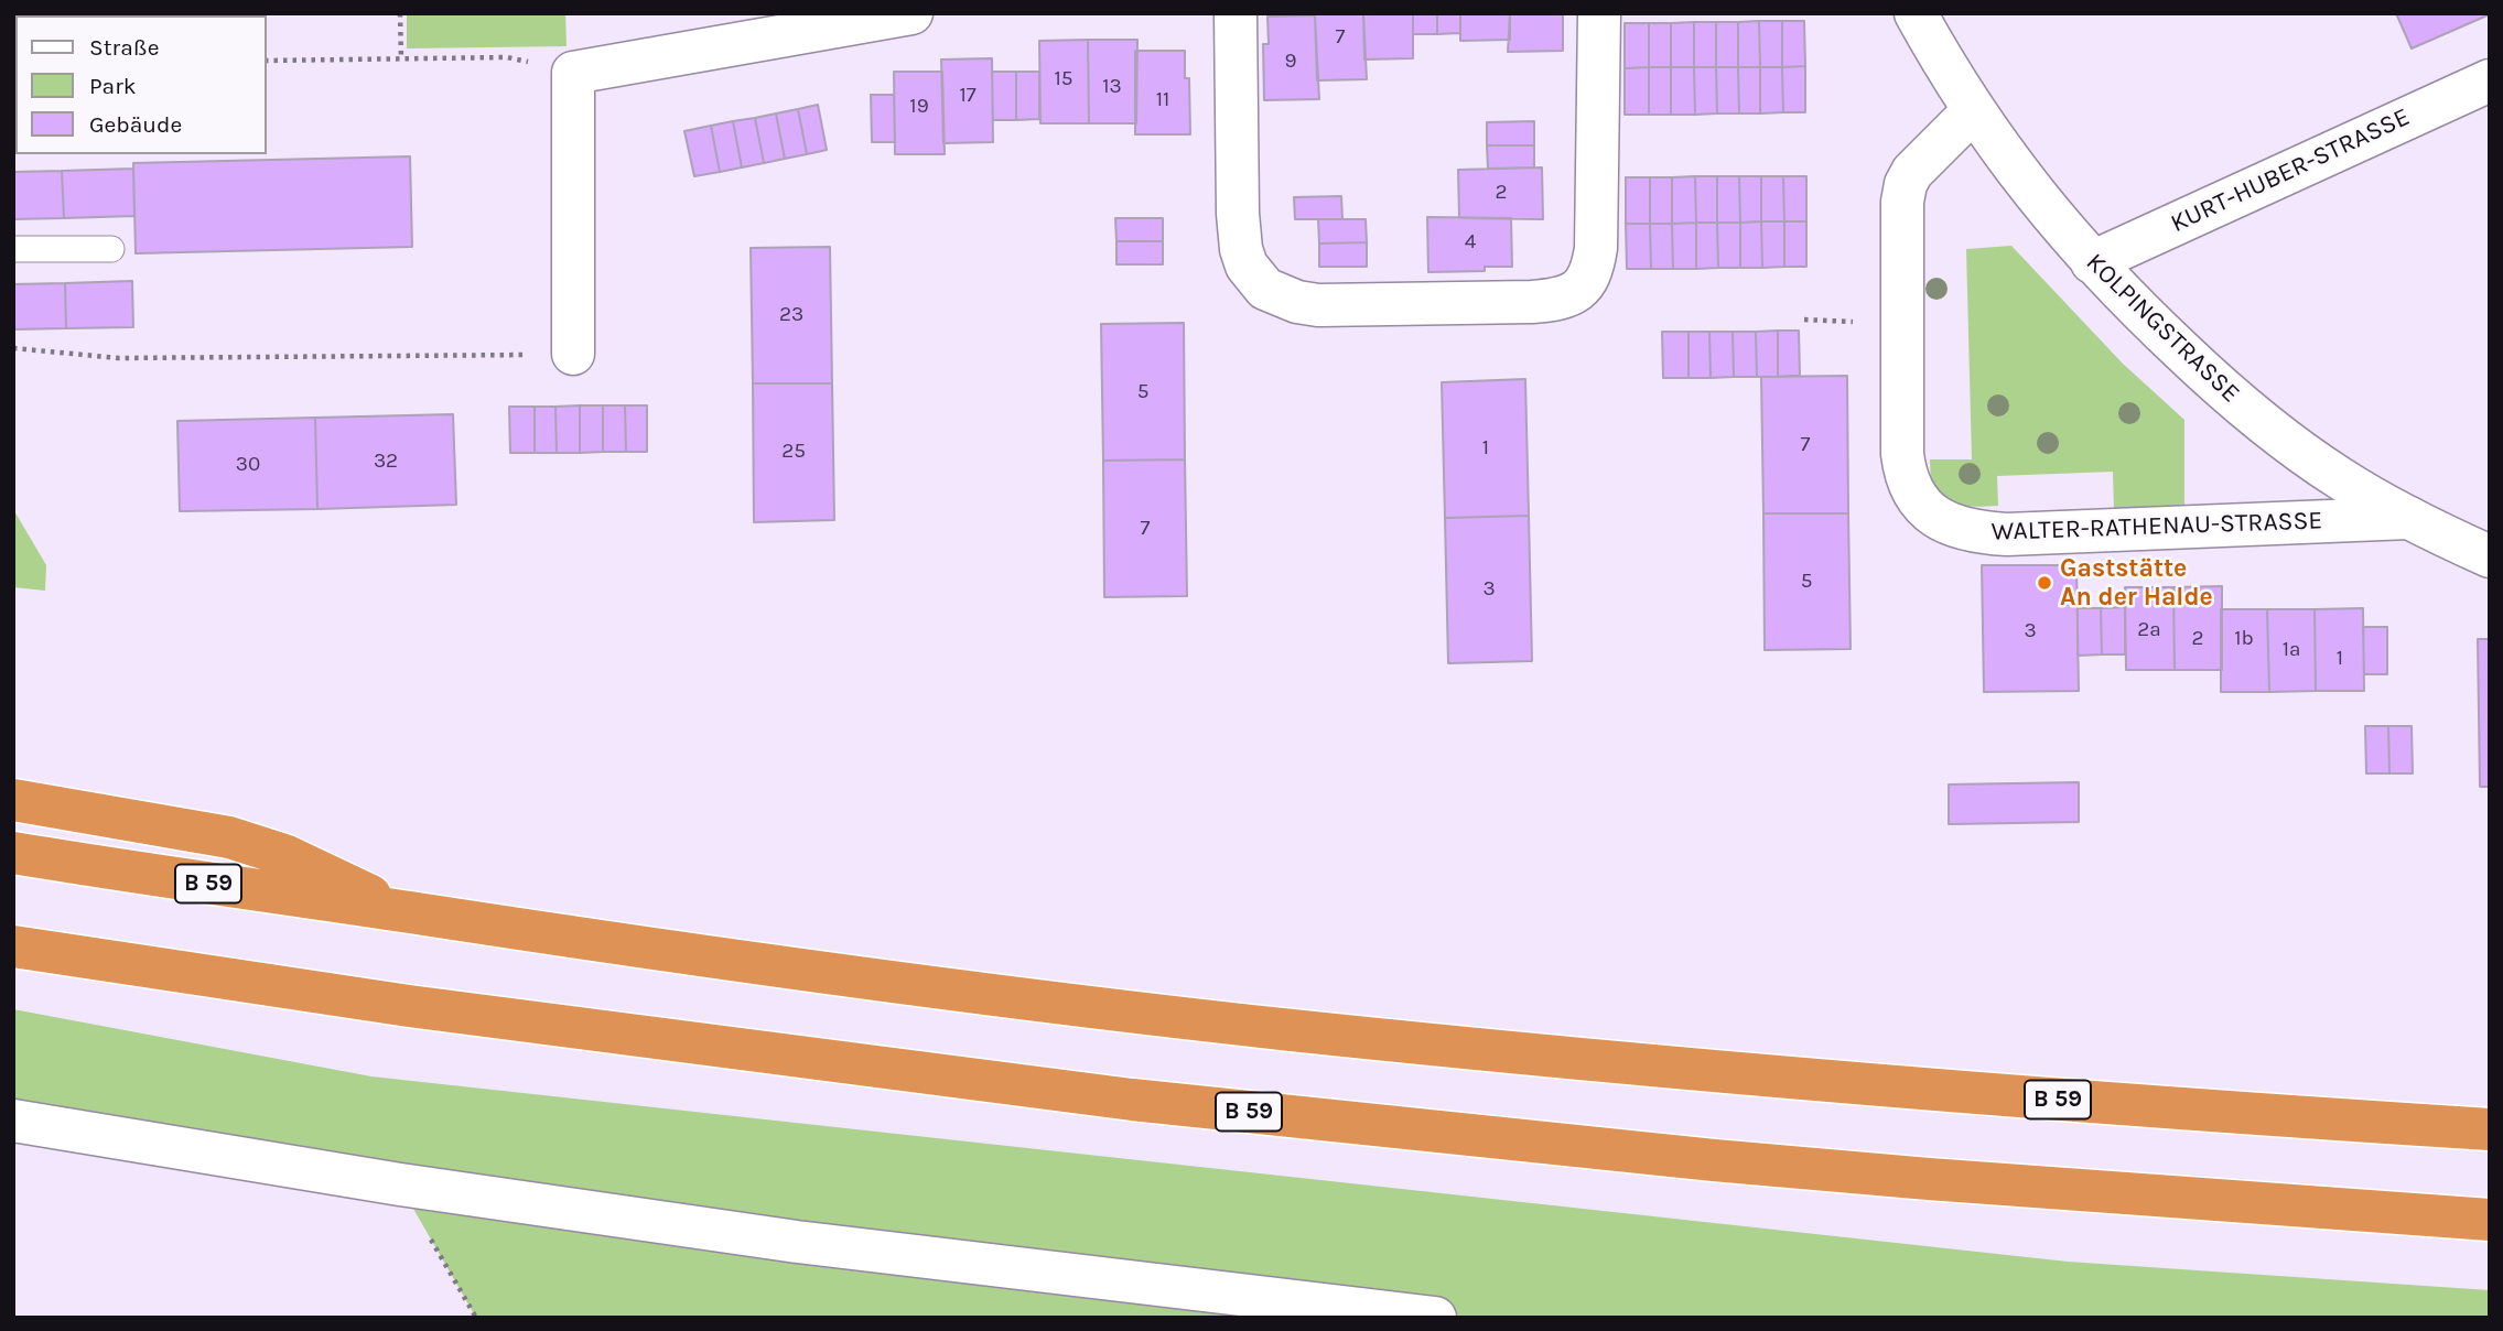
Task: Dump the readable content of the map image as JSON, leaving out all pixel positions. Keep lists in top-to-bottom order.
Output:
{
  "streets": {
    "highway": ["B 59"],
    "street": ["KURT-HUBER-STRASSE", "KOLPINGSTRASSE", "WALTER-RATHENAU-STRASSE"]
  },
  "crossings": [
    ["KURT-HUBER-STRASSE", "KOLPINGSTRASSE"],
    ["KOLPINGSTRASSE", "WALTER-RATHENAU-STRASSE"]
  ],
  "places": ["Gaststätte An der Halde"],
  "house_numbers": [
    "7",
    "9",
    "15",
    "13",
    "17",
    "11",
    "19",
    "2",
    "4",
    "23",
    "5",
    "7",
    "1",
    "25",
    "32",
    "30",
    "7",
    "5",
    "3",
    "2a",
    "3",
    "2",
    "1b",
    "1a",
    "1"
  ],
  "legend": ["Straße", "Park", "Gebäude"]
}
